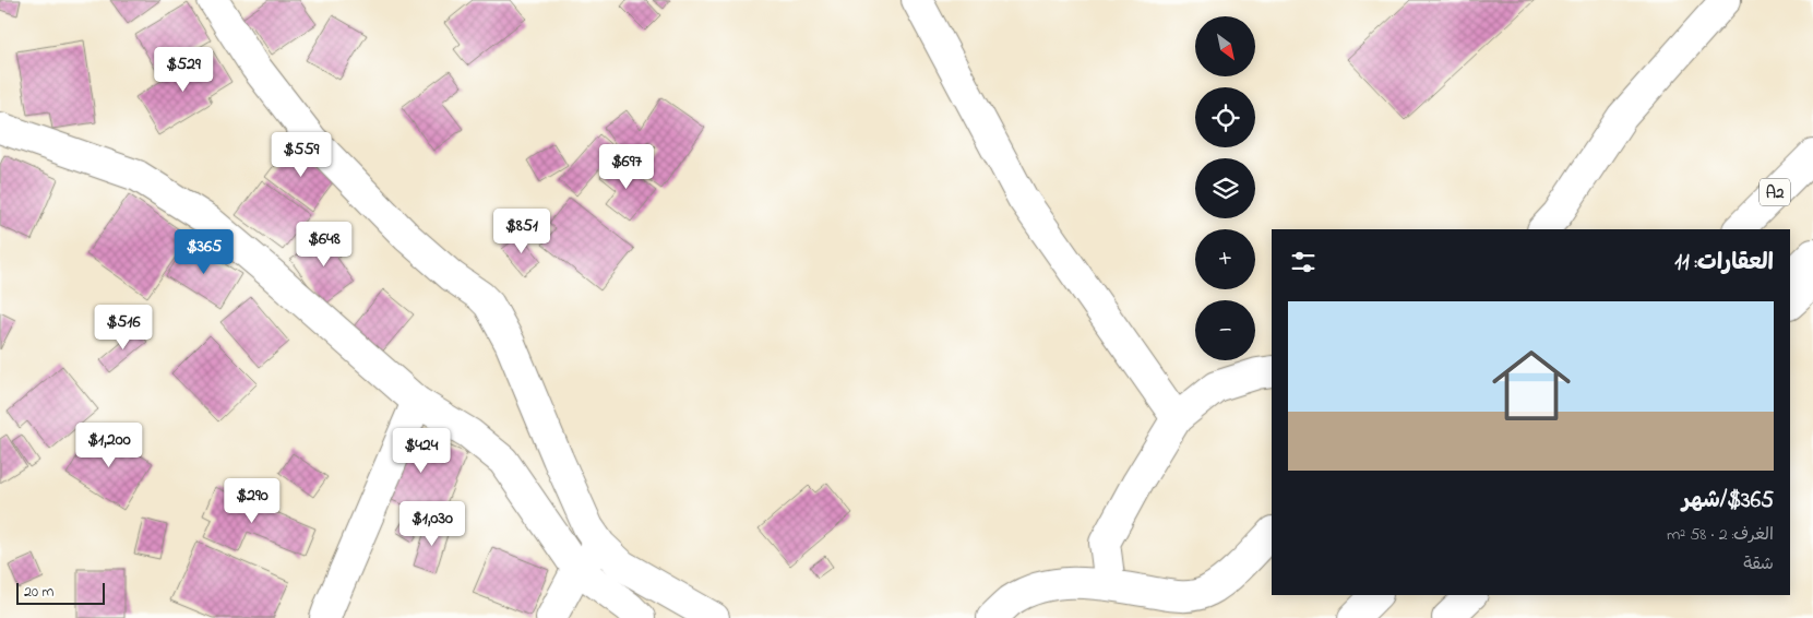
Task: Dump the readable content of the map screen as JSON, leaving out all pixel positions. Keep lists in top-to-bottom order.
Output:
{
  "streets": {
    "main road": ["A2"]
  },
  "scale_bar": "20 m",
  "north": "bottom right",
  "page": {
    "map_buttons": ["+", "−"],
    "price": [
      "$529",
      "$559",
      "$697",
      "$851",
      "$648",
      "$365",
      "$516",
      "$1,200",
      "$424",
      "$290",
      "$1,030"
    ],
    "heading": "العقارات: 11",
    "list": [
      {
        "name": "$365/شهر",
        "note": "الغرف: 2 · 58 m² · شقة"
      }
    ],
    "scale": "20 m"
  }
}
